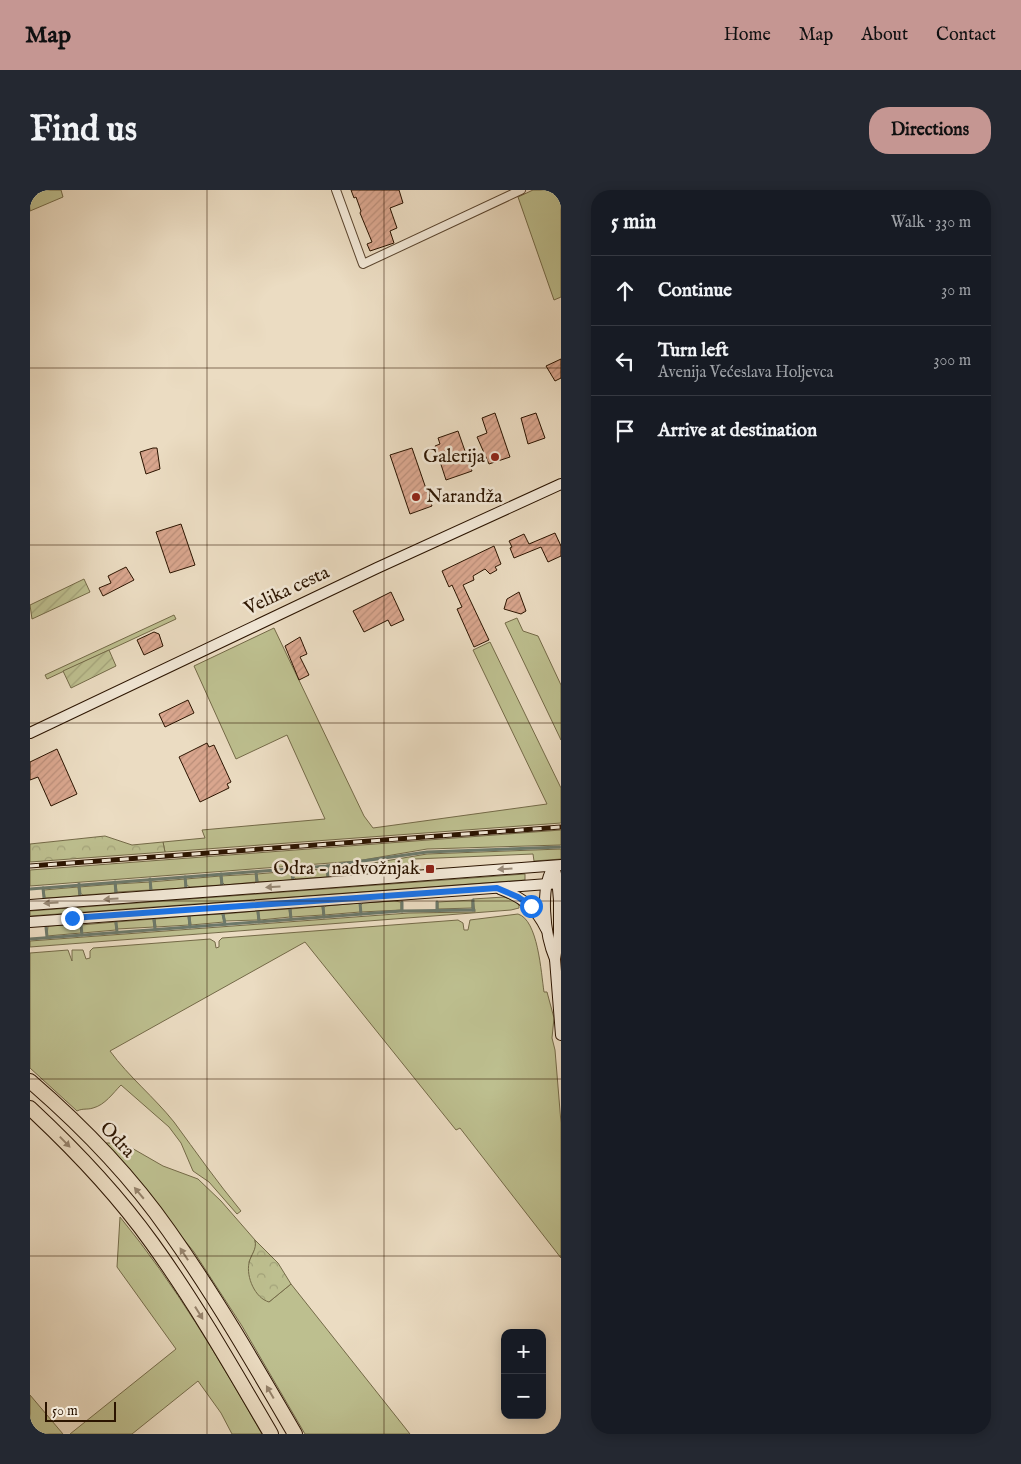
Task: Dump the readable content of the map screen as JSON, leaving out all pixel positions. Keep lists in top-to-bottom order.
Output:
{
  "streets": {
    "highway": ["Odra"],
    "main road": ["Velika cesta"]
  },
  "places": {
    "other": ["Galerija", "Narandža"],
    "transit": ["Odra - nadvožnjak"]
  },
  "scale_bar": "50 m",
  "page": {
    "header": "Map",
    "nav": [
      "Home",
      "Map",
      "About",
      "Contact"
    ],
    "buttons": "Directions",
    "title": "Find us",
    "heading": ["5 min", "Walk · 330 m"],
    "list": [
      ["Continue", "30 m"],
      ["Turn left", "Avenija Većeslava Holjevca", "300 m"],
      "Arrive at destination"
    ],
    "map_buttons": ["+", "−"],
    "scale": "50 m"
  }
}
